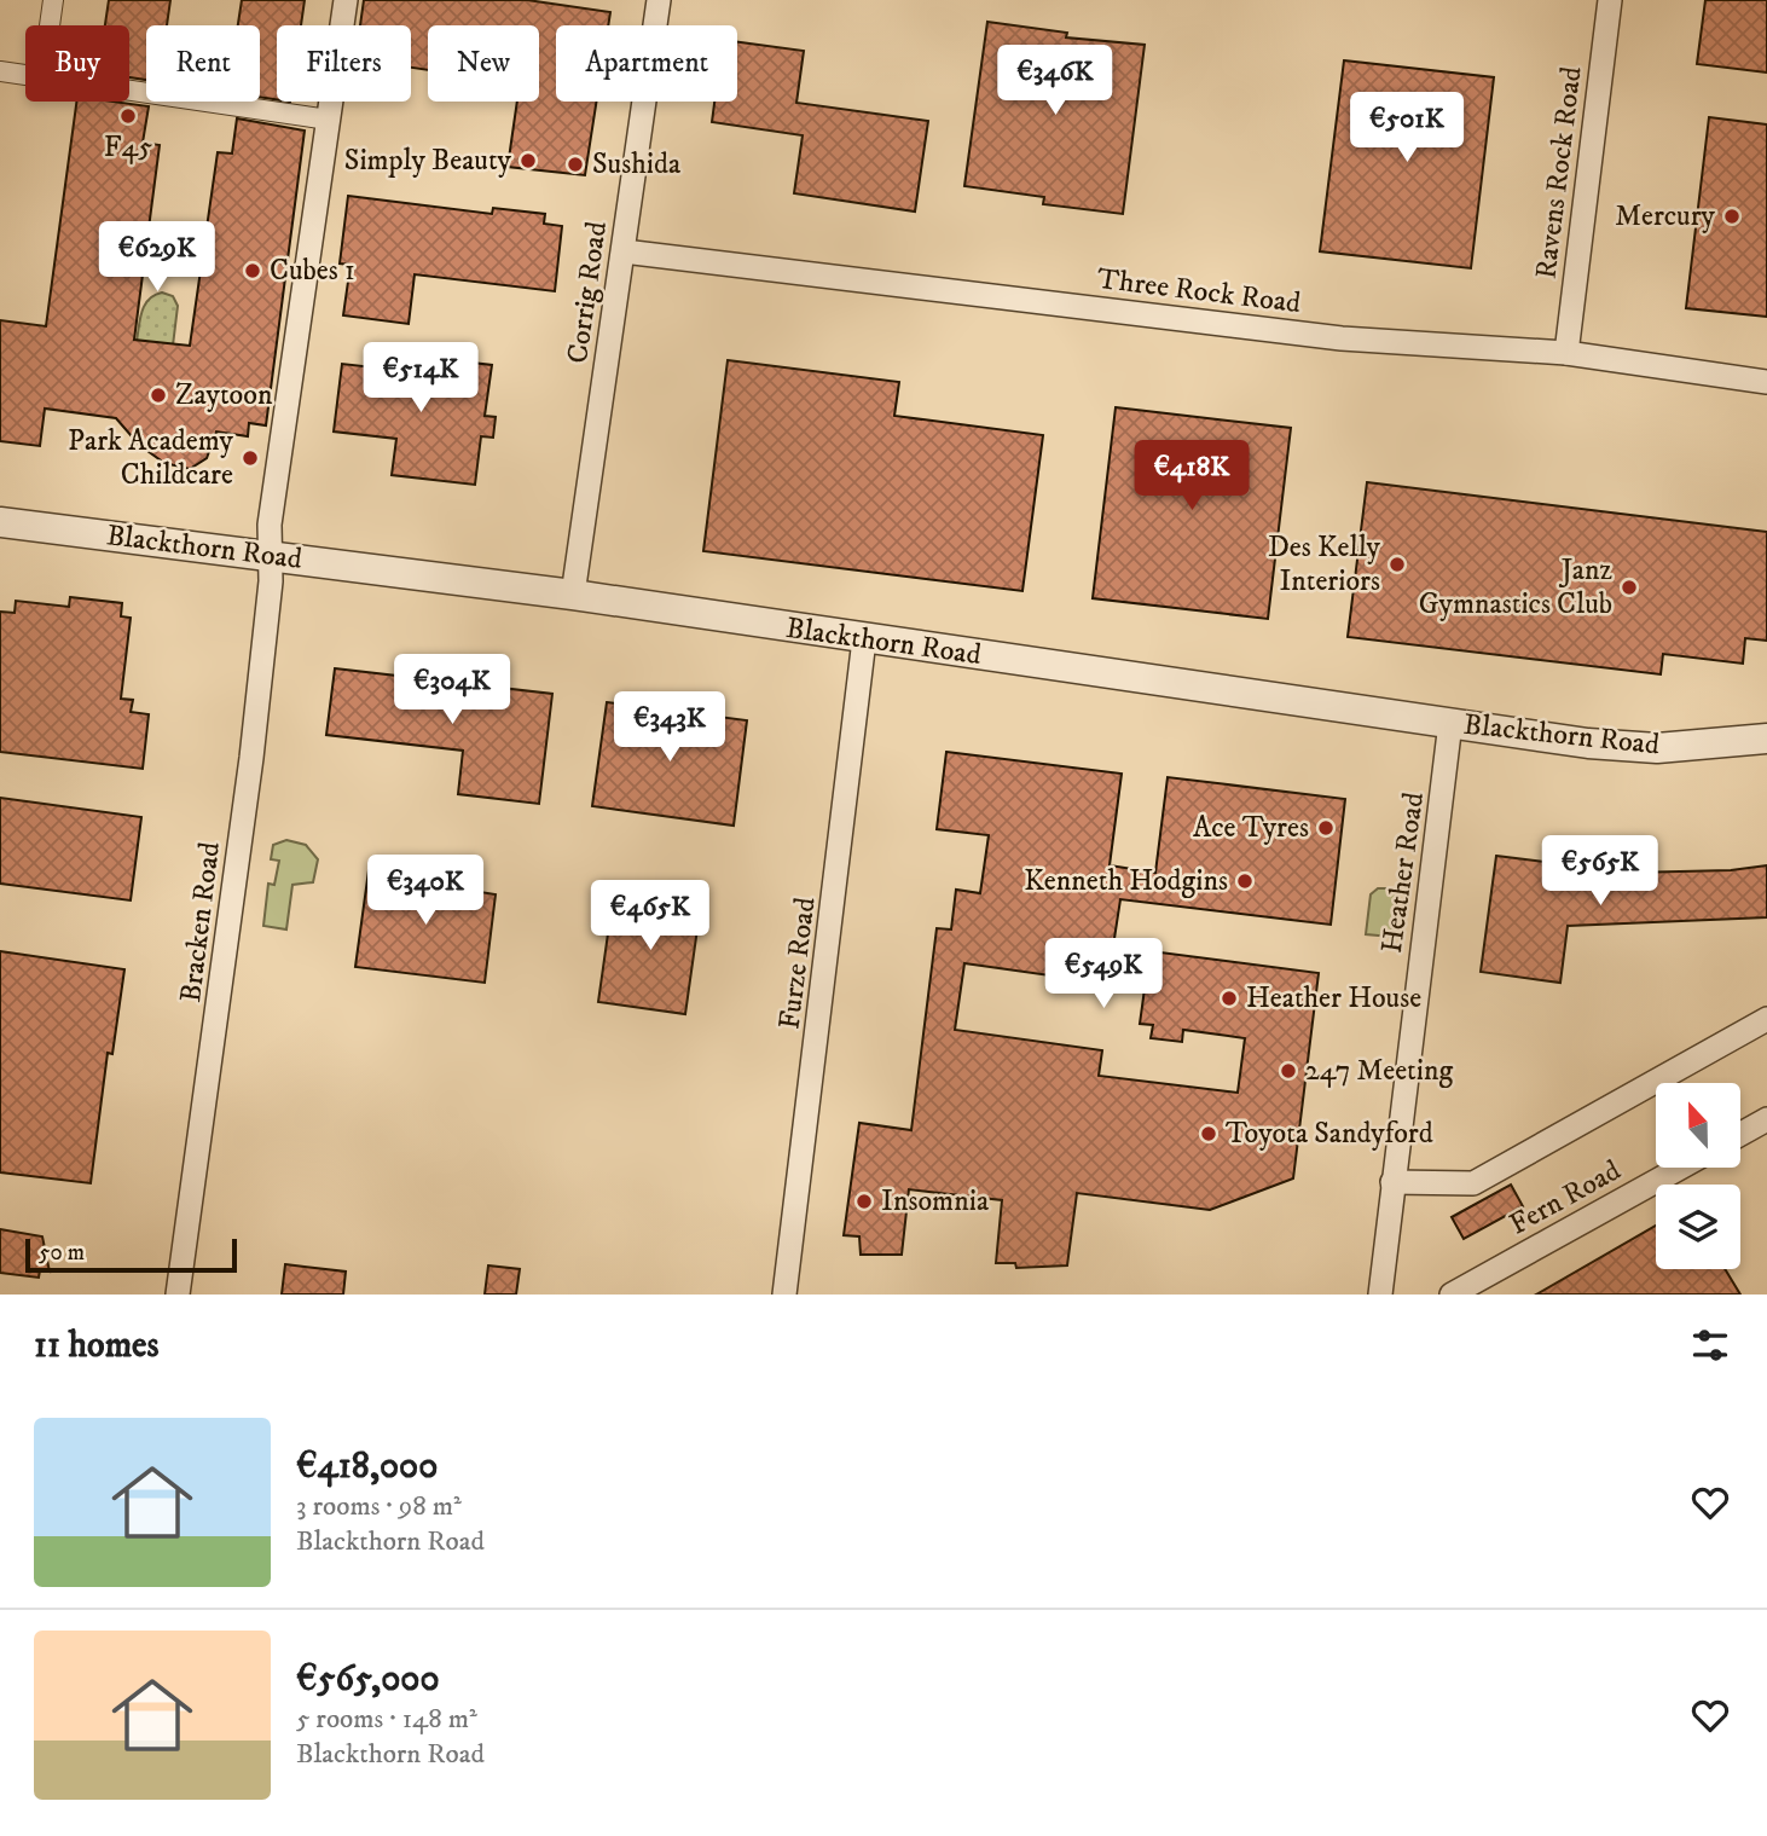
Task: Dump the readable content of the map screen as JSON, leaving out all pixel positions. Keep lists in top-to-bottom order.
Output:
{
  "streets": {
    "street": [
      "Ravens Rock Road",
      "Three Rock Road",
      "Corrig Road",
      "Blackthorn Road",
      "Heather Road",
      "Bracken Road",
      "Furze Road",
      "Fern Road"
    ]
  },
  "crossings": [
    ["Ravens Rock Road", "Three Rock Road"],
    ["Three Rock Road", "Corrig Road"],
    ["Corrig Road", "Blackthorn Road"],
    ["Blackthorn Road", "Heather Road"],
    ["Blackthorn Road", "Bracken Road"],
    ["Blackthorn Road", "Furze Road"]
  ],
  "places": [
    "F45",
    "Simply Beauty",
    "Sushida",
    "Mercury",
    "Cubes 1",
    "Zaytoon",
    "Park Academy Childcare",
    "Des Kelly Interiors",
    "Janz Gymnastics Club",
    "Ace Tyres",
    "Kenneth Hodgins",
    "Heather House",
    "247 Meeting",
    "Toyota Sandyford",
    "Insomnia"
  ],
  "scale_bar": "50 m",
  "north": "top",
  "page": {
    "chip": [
      "Buy",
      "Rent",
      "Filters",
      "New",
      "Apartment"
    ],
    "price": [
      "€346K",
      "€501K",
      "€629K",
      "€514K",
      "€418K",
      "€304K",
      "€343K",
      "€565K",
      "€340K",
      "€465K",
      "€549K"
    ],
    "scale": "50 m",
    "heading": "11 homes",
    "list": [
      {
        "name": "€418,000",
        "note": "3 rooms · 98 m² · Blackthorn Road"
      },
      {
        "name": "€565,000",
        "note": "5 rooms · 148 m² · Blackthorn Road"
      }
    ]
  }
}
